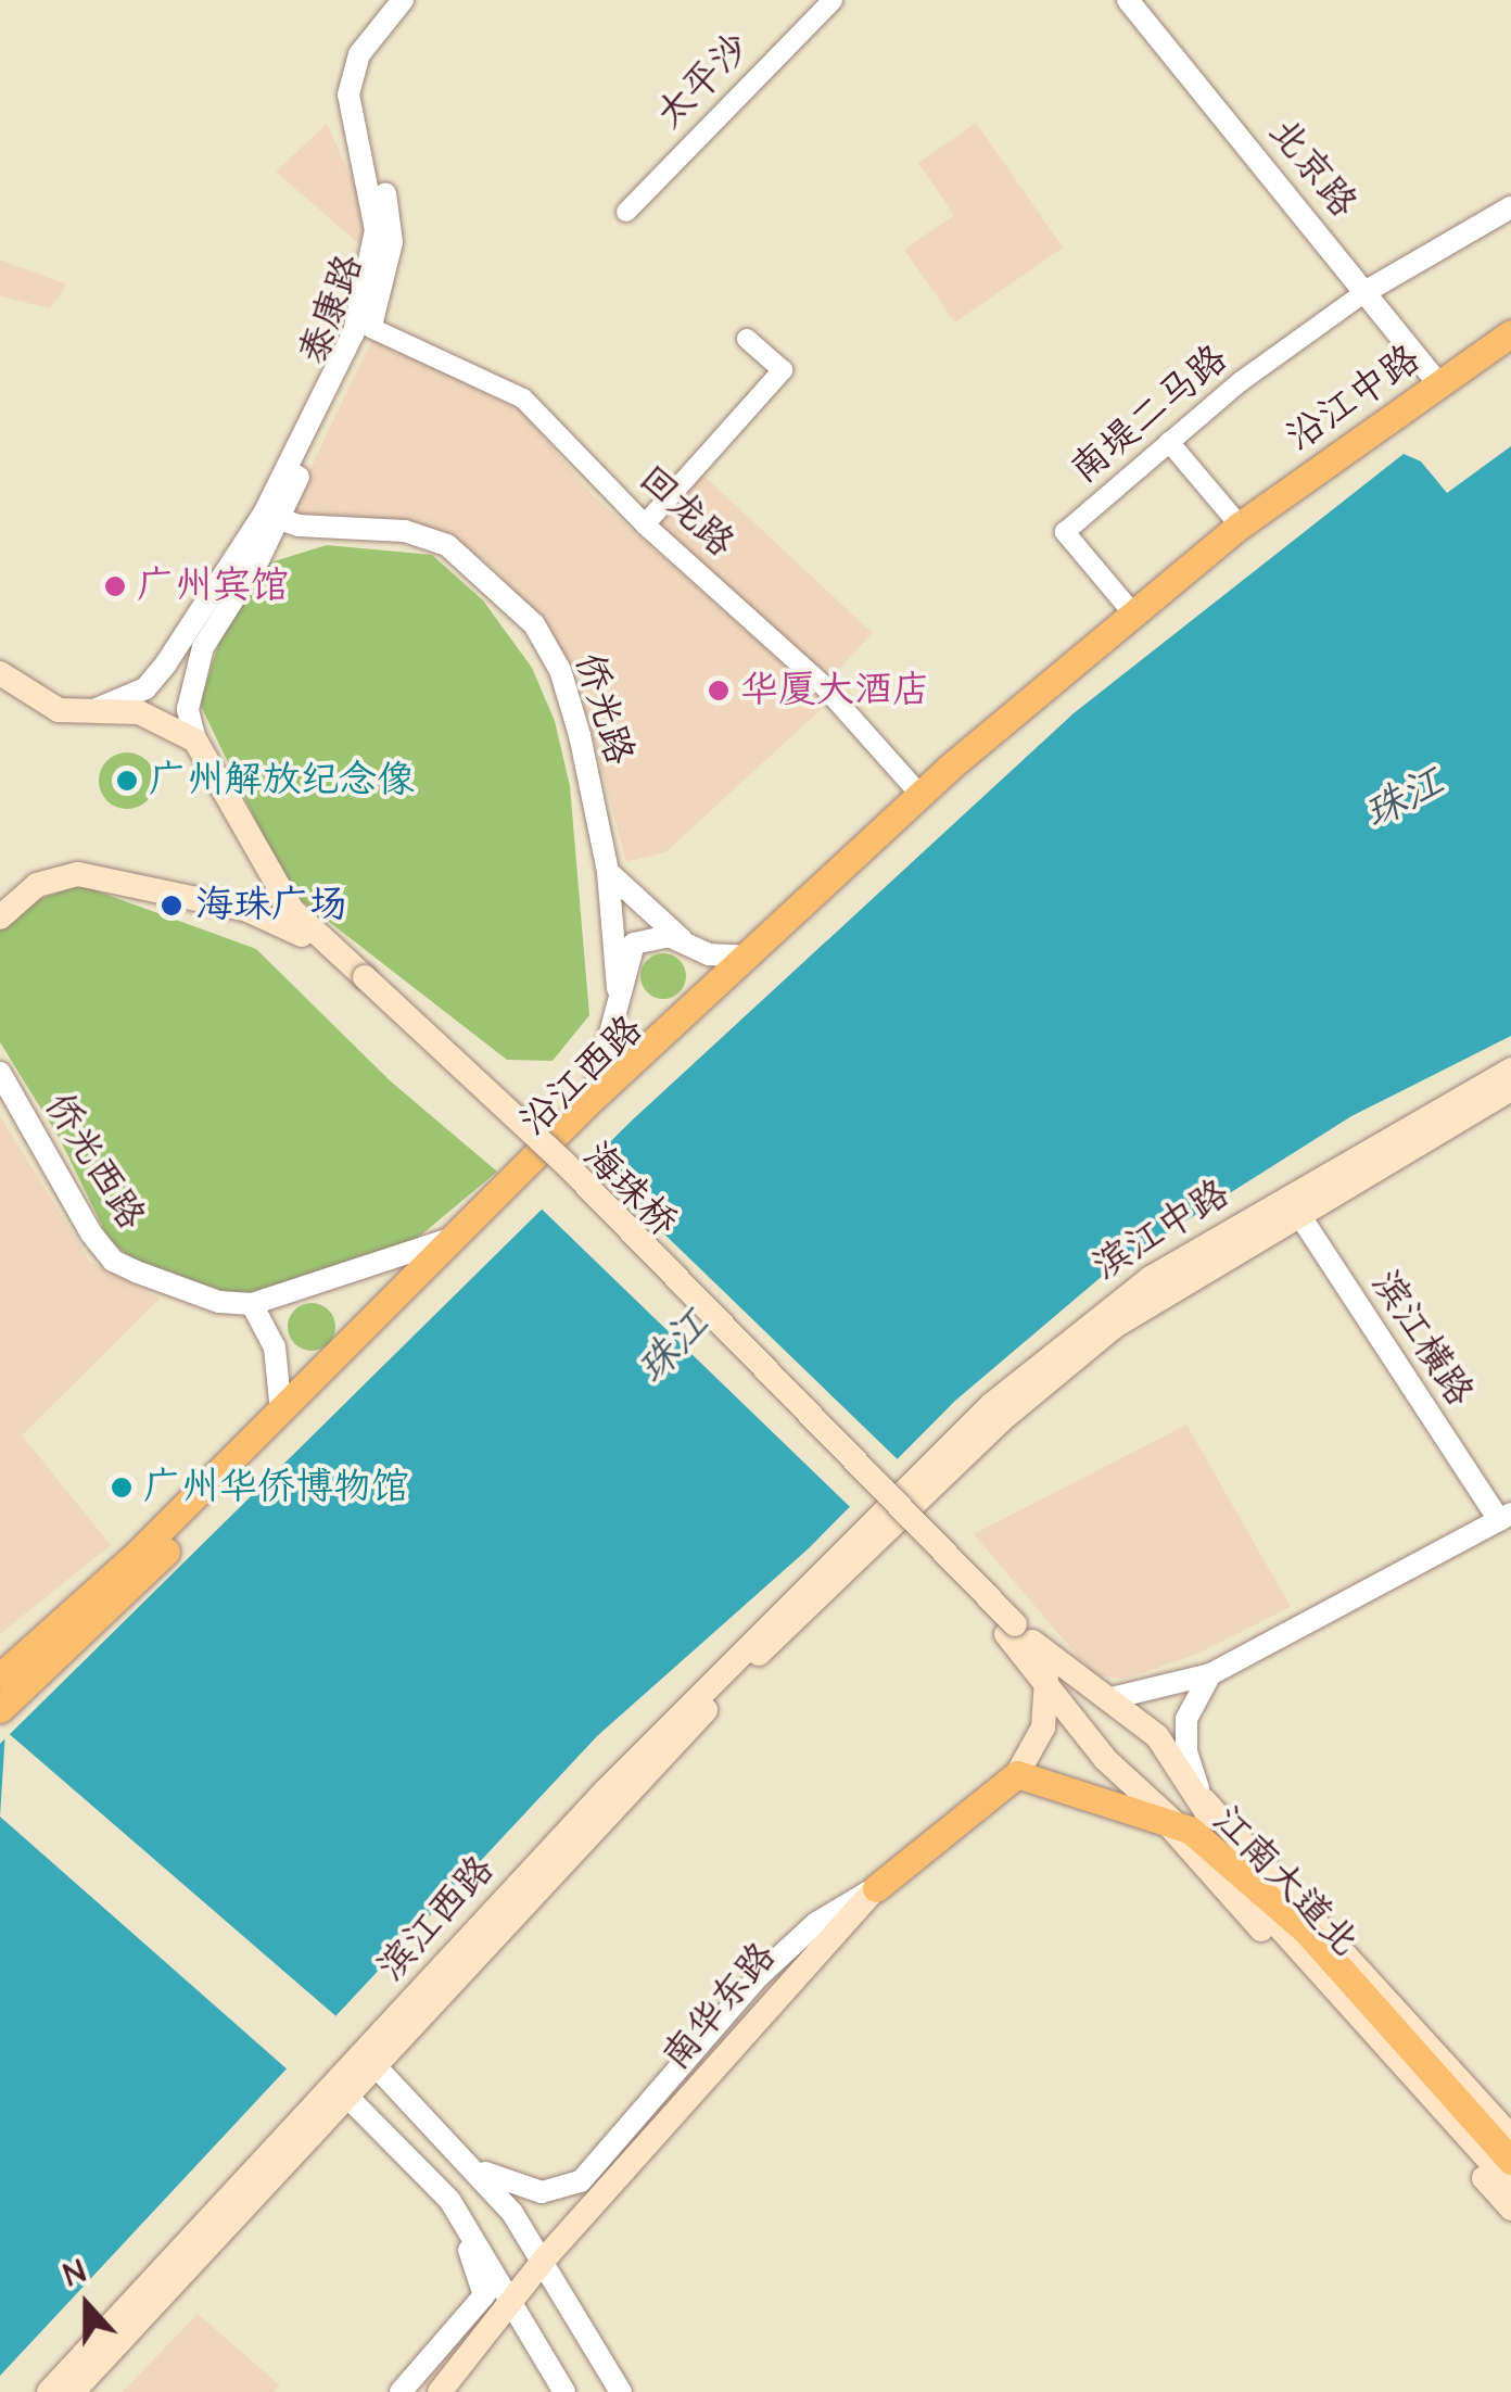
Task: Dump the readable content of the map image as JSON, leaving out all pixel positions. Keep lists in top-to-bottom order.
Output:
{
  "streets": {
    "main road": [
      "沿江中路",
      "沿江西路",
      "海珠桥",
      "滨江中路",
      "江南大道北",
      "滨江西路",
      "南华东路"
    ],
    "street": [
      "太平沙",
      "北京路",
      "泰康路",
      "南堤二马路",
      "回龙路",
      "侨光路",
      "侨光西路",
      "滨江横路"
    ]
  },
  "crossings": [
    ["北京路", "沿江中路"],
    ["北京路", "南堤二马路"],
    ["泰康路", "回龙路"],
    ["泰康路", "侨光路"],
    ["泰康路", "海珠桥"],
    ["沿江中路", "沿江西路"],
    ["南堤二马路", "沿江西路"],
    ["回龙路", "沿江西路"],
    ["沿江西路", "侨光西路"],
    ["海珠桥", "江南大道北"],
    ["滨江中路", "滨江横路"],
    ["滨江中路", "滨江西路"],
    ["江南大道北", "南华东路"]
  ],
  "water": ["珠江"],
  "places": [
    "广州宾馆",
    "华厦大酒店",
    "广州解放纪念像",
    "海珠广场",
    "广州华侨博物馆"
  ],
  "north": "top"
}
